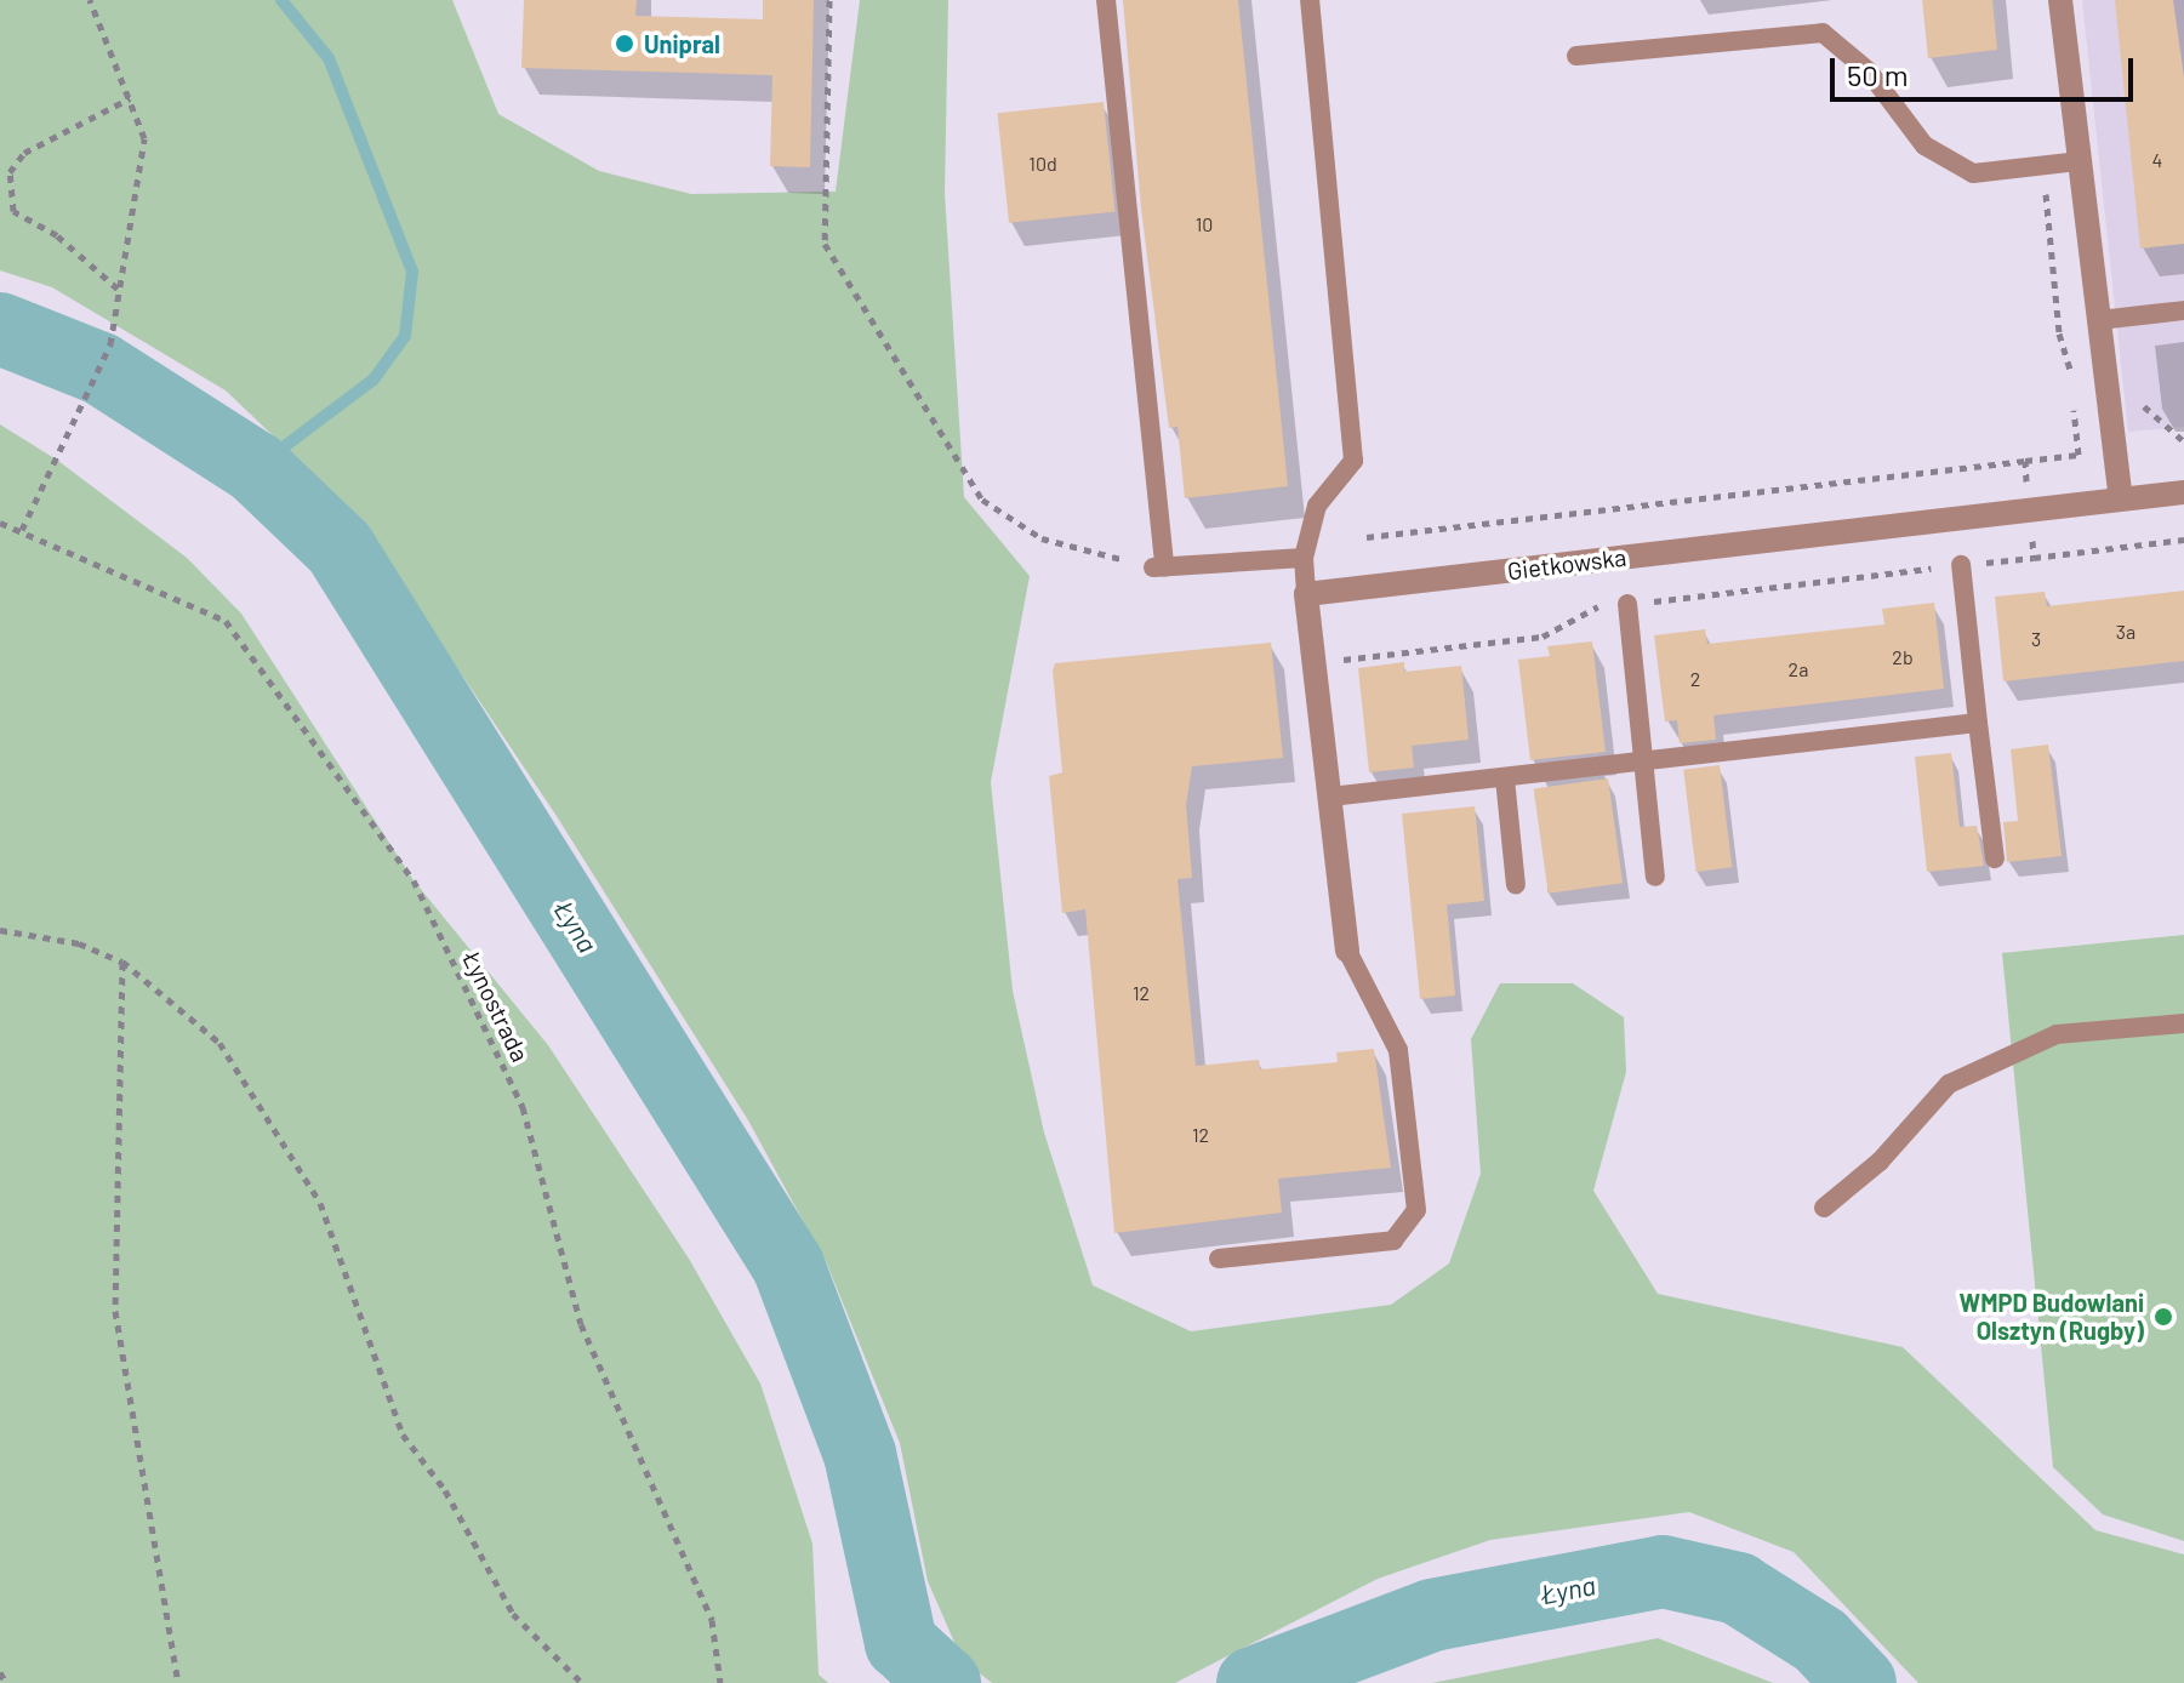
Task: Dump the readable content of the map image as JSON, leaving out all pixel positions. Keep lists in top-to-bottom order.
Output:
{
  "streets": {
    "street": ["Gietkowska"],
    "path": ["Łynostrada"]
  },
  "water": ["Łyna"],
  "places": ["Unipral", "WMPD Budowlani Olsztyn (Rugby)"],
  "house_numbers": [
    "4",
    "10d",
    "10",
    "3a",
    "3",
    "2b",
    "2a",
    "2",
    "12",
    "12"
  ],
  "scale_bar": "50 m"
}
